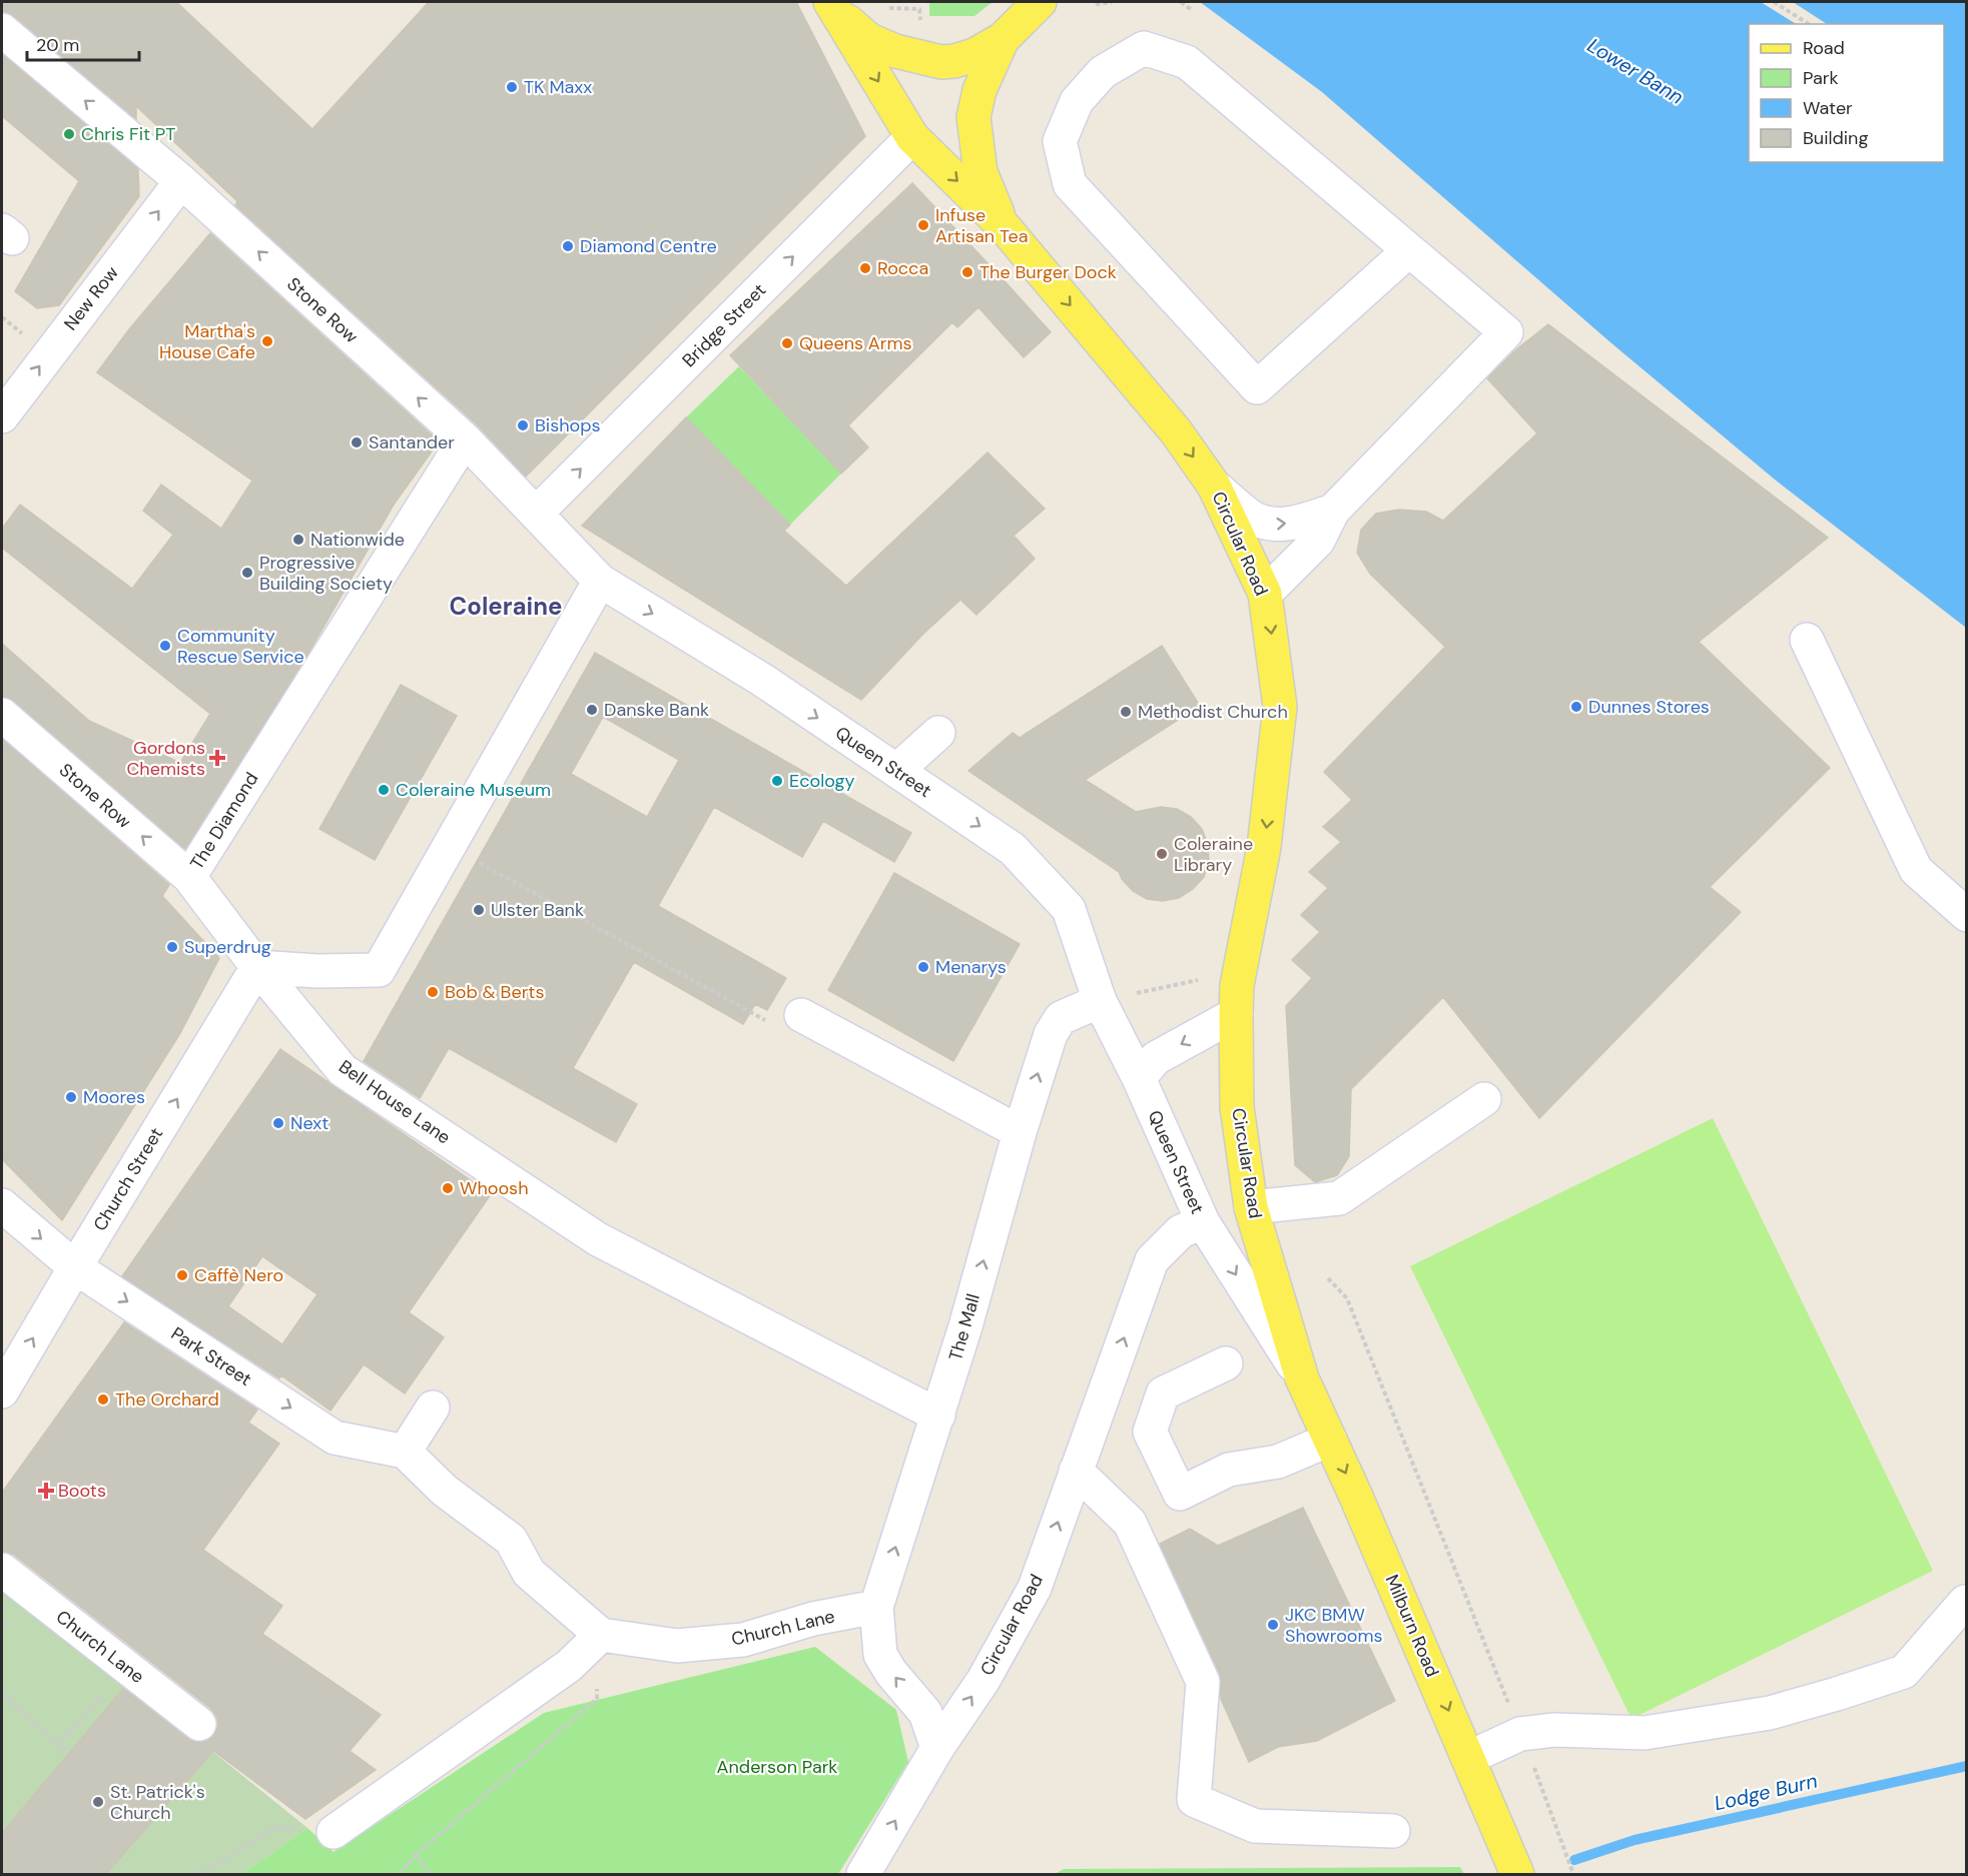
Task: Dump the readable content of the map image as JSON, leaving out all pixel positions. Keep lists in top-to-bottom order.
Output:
{
  "streets": {
    "main road": ["Circular Road", "Milburn Road"],
    "street": [
      "New Row",
      "Stone Row",
      "Bridge Street",
      "Queen Street",
      "The Diamond",
      "Bell House Lane",
      "Church Street",
      "The Mall",
      "Park Street",
      "Church Lane"
    ]
  },
  "crossings": [
    ["New Row", "Stone Row"],
    ["Stone Row", "The Diamond"],
    ["Bridge Street", "Circular Road"],
    ["Circular Road", "Queen Street"],
    ["Circular Road", "The Mall"],
    ["Circular Road", "Milburn Road"],
    ["Queen Street", "The Mall"],
    ["The Diamond", "Bell House Lane"],
    ["The Diamond", "Church Street"],
    ["Bell House Lane", "Church Street"],
    ["Bell House Lane", "The Mall"],
    ["Church Street", "Park Street"],
    ["The Mall", "Church Lane"]
  ],
  "one_way": [
    "New Row",
    "Stone Row",
    "Bridge Street",
    "Queen Street",
    "Church Street",
    "The Mall",
    "Park Street",
    "Milburn Road"
  ],
  "districts": ["Coleraine"],
  "water": ["Lower Bann", "Lodge Burn"],
  "parks": ["Anderson Park"],
  "places": {
    "other": [
      "TK Maxx",
      "Chris Fit PT",
      "Infuse Artisan Tea",
      "Diamond Centre",
      "Rocca",
      "The Burger Dock",
      "Martha's House Cafe",
      "Queens Arms",
      "Bishops",
      "Santander",
      "Nationwide",
      "Progressive Building Society",
      "Community Rescue Service",
      "Dunnes Stores",
      "Danske Bank",
      "Methodist Church",
      "Ecology",
      "Coleraine Museum",
      "Coleraine Library",
      "Ulster Bank",
      "Superdrug",
      "Menarys",
      "Bob & Berts",
      "Moores",
      "Next",
      "Whoosh",
      "Caffè Nero",
      "The Orchard",
      "JKC BMW Showrooms",
      "St. Patrick's Church"
    ],
    "health": ["Gordons Chemists", "Boots"]
  },
  "legend": [
    "Road",
    "Park",
    "Water",
    "Building"
  ],
  "scale_bar": "20 m"
}
